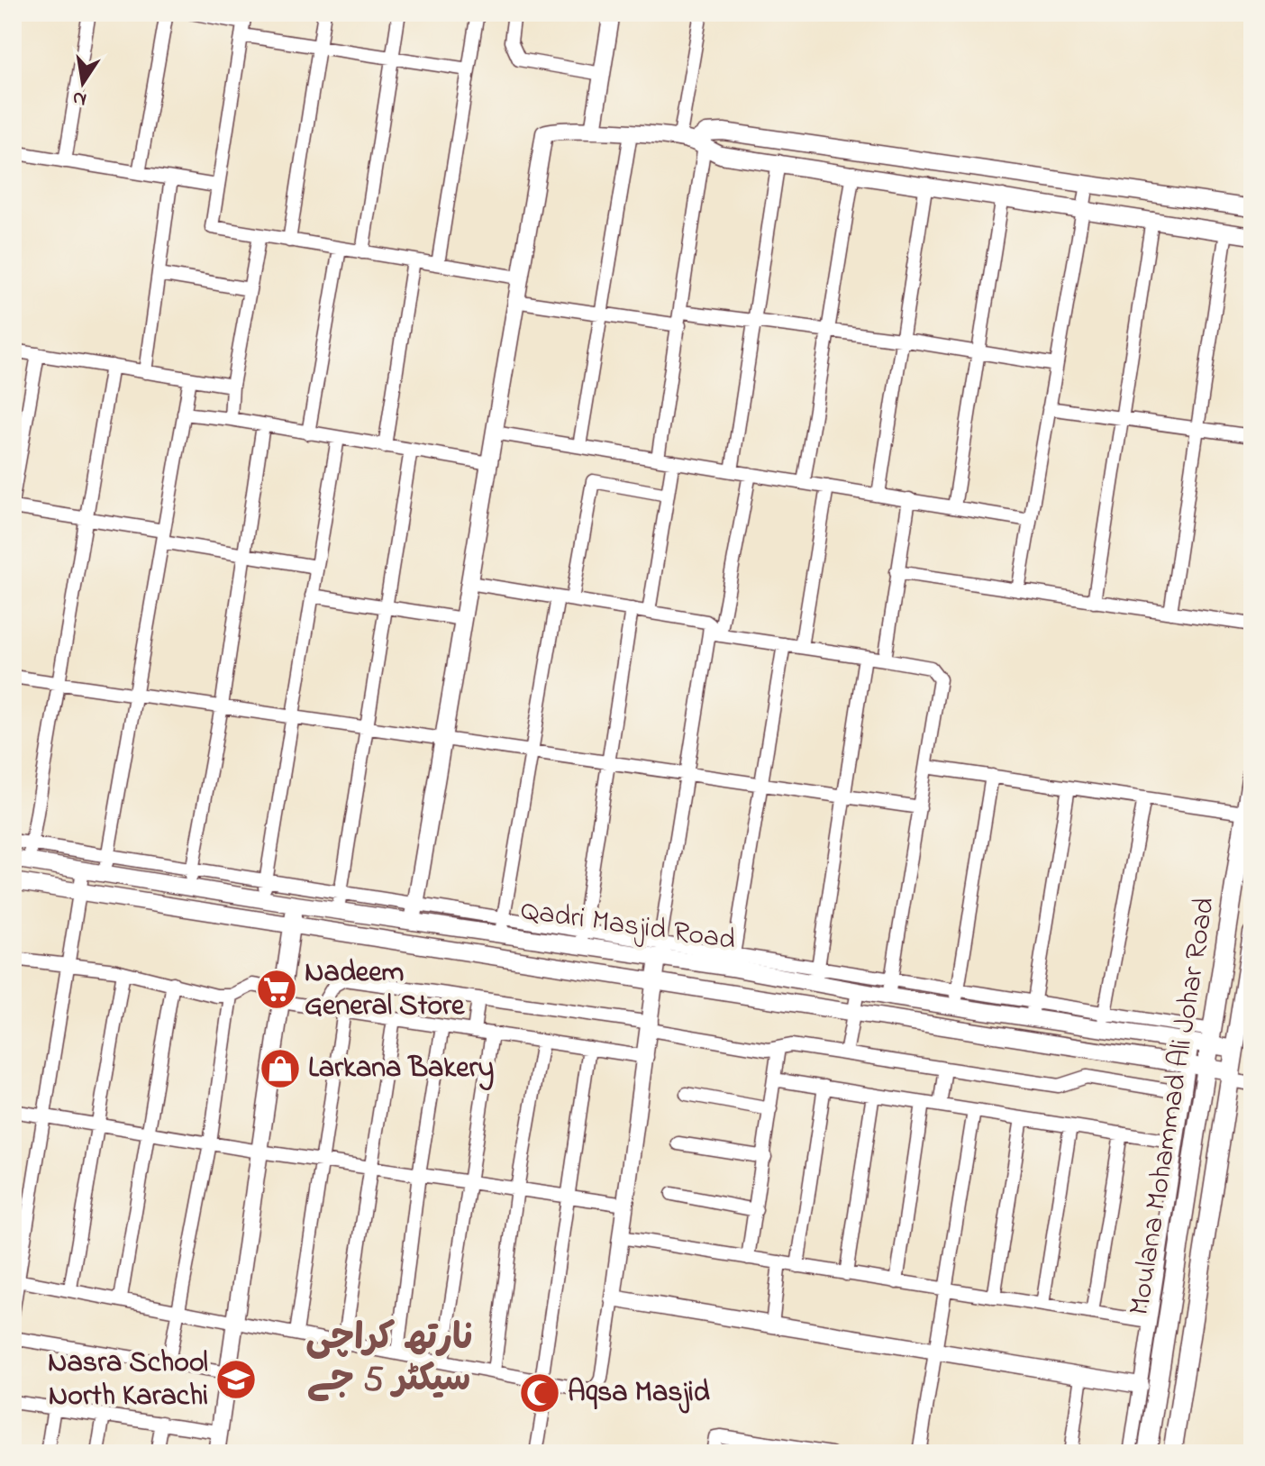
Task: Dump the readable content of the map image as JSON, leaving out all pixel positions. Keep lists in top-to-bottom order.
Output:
{
  "streets": {
    "main road": ["Moulana Mohammad Ali Johar Road"],
    "street": ["Qadri Masjid Road"]
  },
  "crossings": [
    ["Qadri Masjid Road", "Moulana Mohammad Ali Johar Road"]
  ],
  "districts": ["نارتھ کراچی سیکٹر 5 جے"],
  "places": {
    "supermarket": ["Nadeem General Store"],
    "shop": ["Larkana Bakery"],
    "school or university": ["Nasra School North Karachi"],
    "mosque": ["Aqsa Masjid"]
  },
  "north": "bottom"
}
